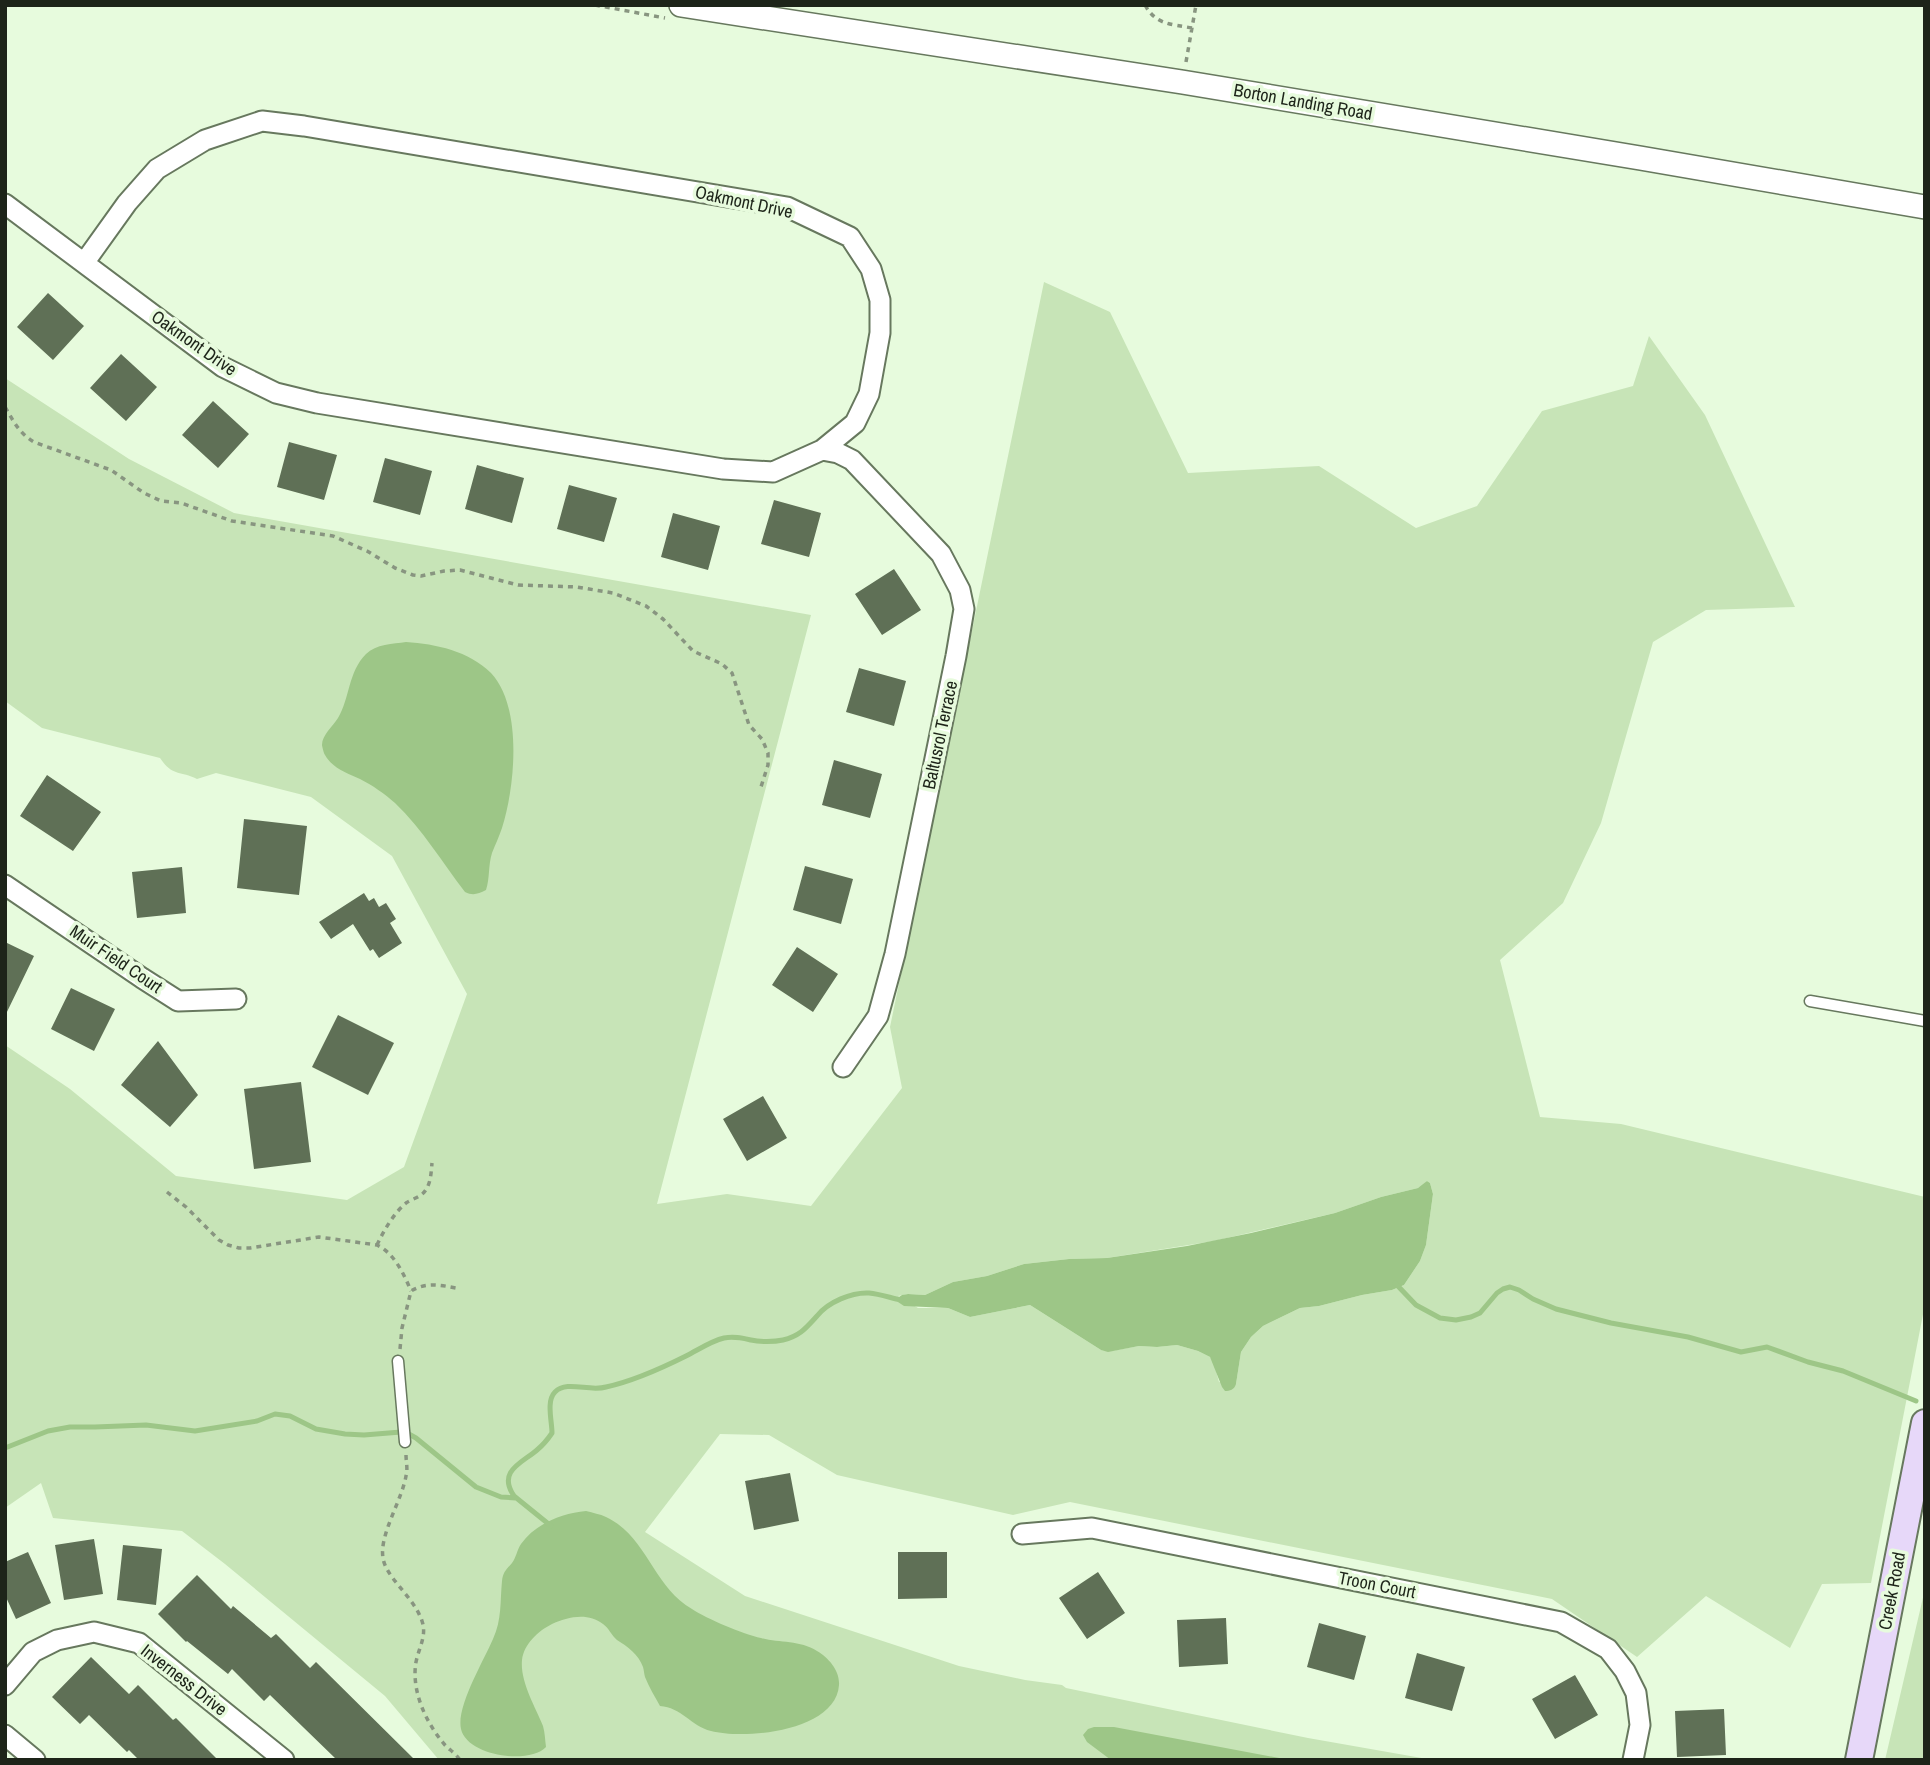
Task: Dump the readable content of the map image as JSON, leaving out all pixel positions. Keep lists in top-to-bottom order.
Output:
{
  "streets": {
    "main road": ["Creek Road"],
    "street": [
      "Borton Landing Road",
      "Oakmont Drive",
      "Baltusrol Terrace",
      "Muir Field Court",
      "Troon Court",
      "Inverness Drive"
    ]
  },
  "crossings": [
    ["Oakmont Drive", "Baltusrol Terrace"]
  ]
}
